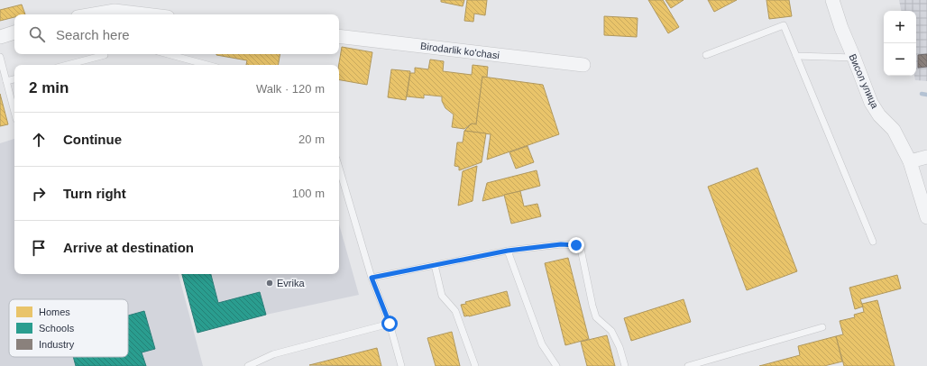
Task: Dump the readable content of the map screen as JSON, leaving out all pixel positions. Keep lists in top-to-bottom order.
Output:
{
  "streets": {
    "street": ["Birodarlik ko'chasi", "Висол улица"]
  },
  "places": ["Evrika"],
  "legend": ["Homes", "Schools", "Industry"],
  "page": {
    "map_buttons": ["+", "−"],
    "search": "Search here",
    "heading": ["2 min", "Walk · 120 m"],
    "list": [
      ["Continue", "20 m"],
      ["Turn right", "100 m"],
      "Arrive at destination"
    ]
  }
}
